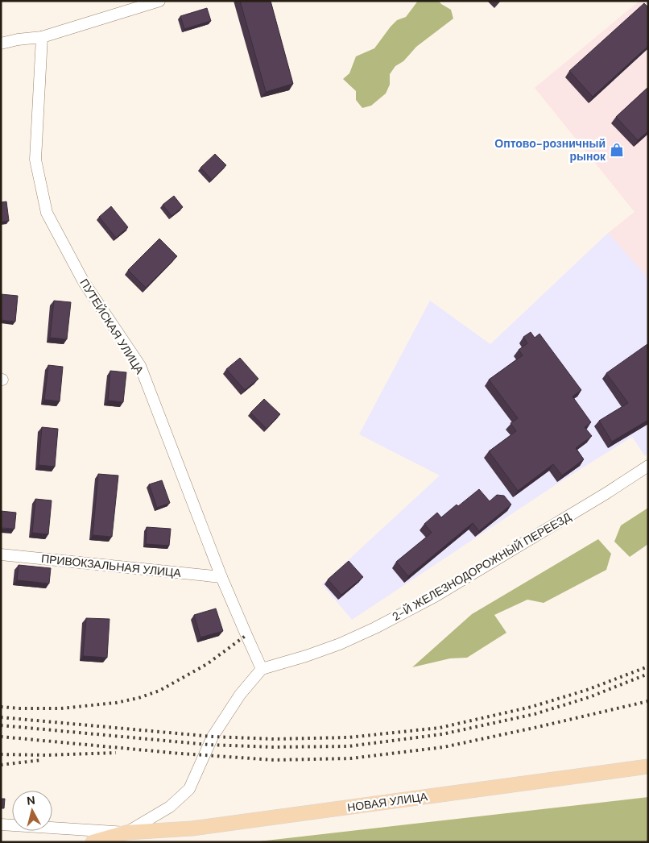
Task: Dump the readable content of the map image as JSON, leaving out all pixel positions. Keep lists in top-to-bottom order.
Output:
{
  "streets": {
    "main road": ["НОВАЯ УЛИЦА"],
    "street": ["ПУТЕЙСКАЯ УЛИЦА", "ПРИВОКЗАЛЬНАЯ УЛИЦА", "2-Й ЖЕЛЕЗНОДОРОЖНЫЙ ПЕРЕЕЗД"]
  },
  "crossings": [
    ["ПУТЕЙСКАЯ УЛИЦА", "ПРИВОКЗАЛЬНАЯ УЛИЦА"],
    ["ПУТЕЙСКАЯ УЛИЦА", "2-Й ЖЕЛЕЗНОДОРОЖНЫЙ ПЕРЕЕЗД"]
  ],
  "places": {
    "shop": ["Оптово-розничный рынок"]
  },
  "north": "top"
}
